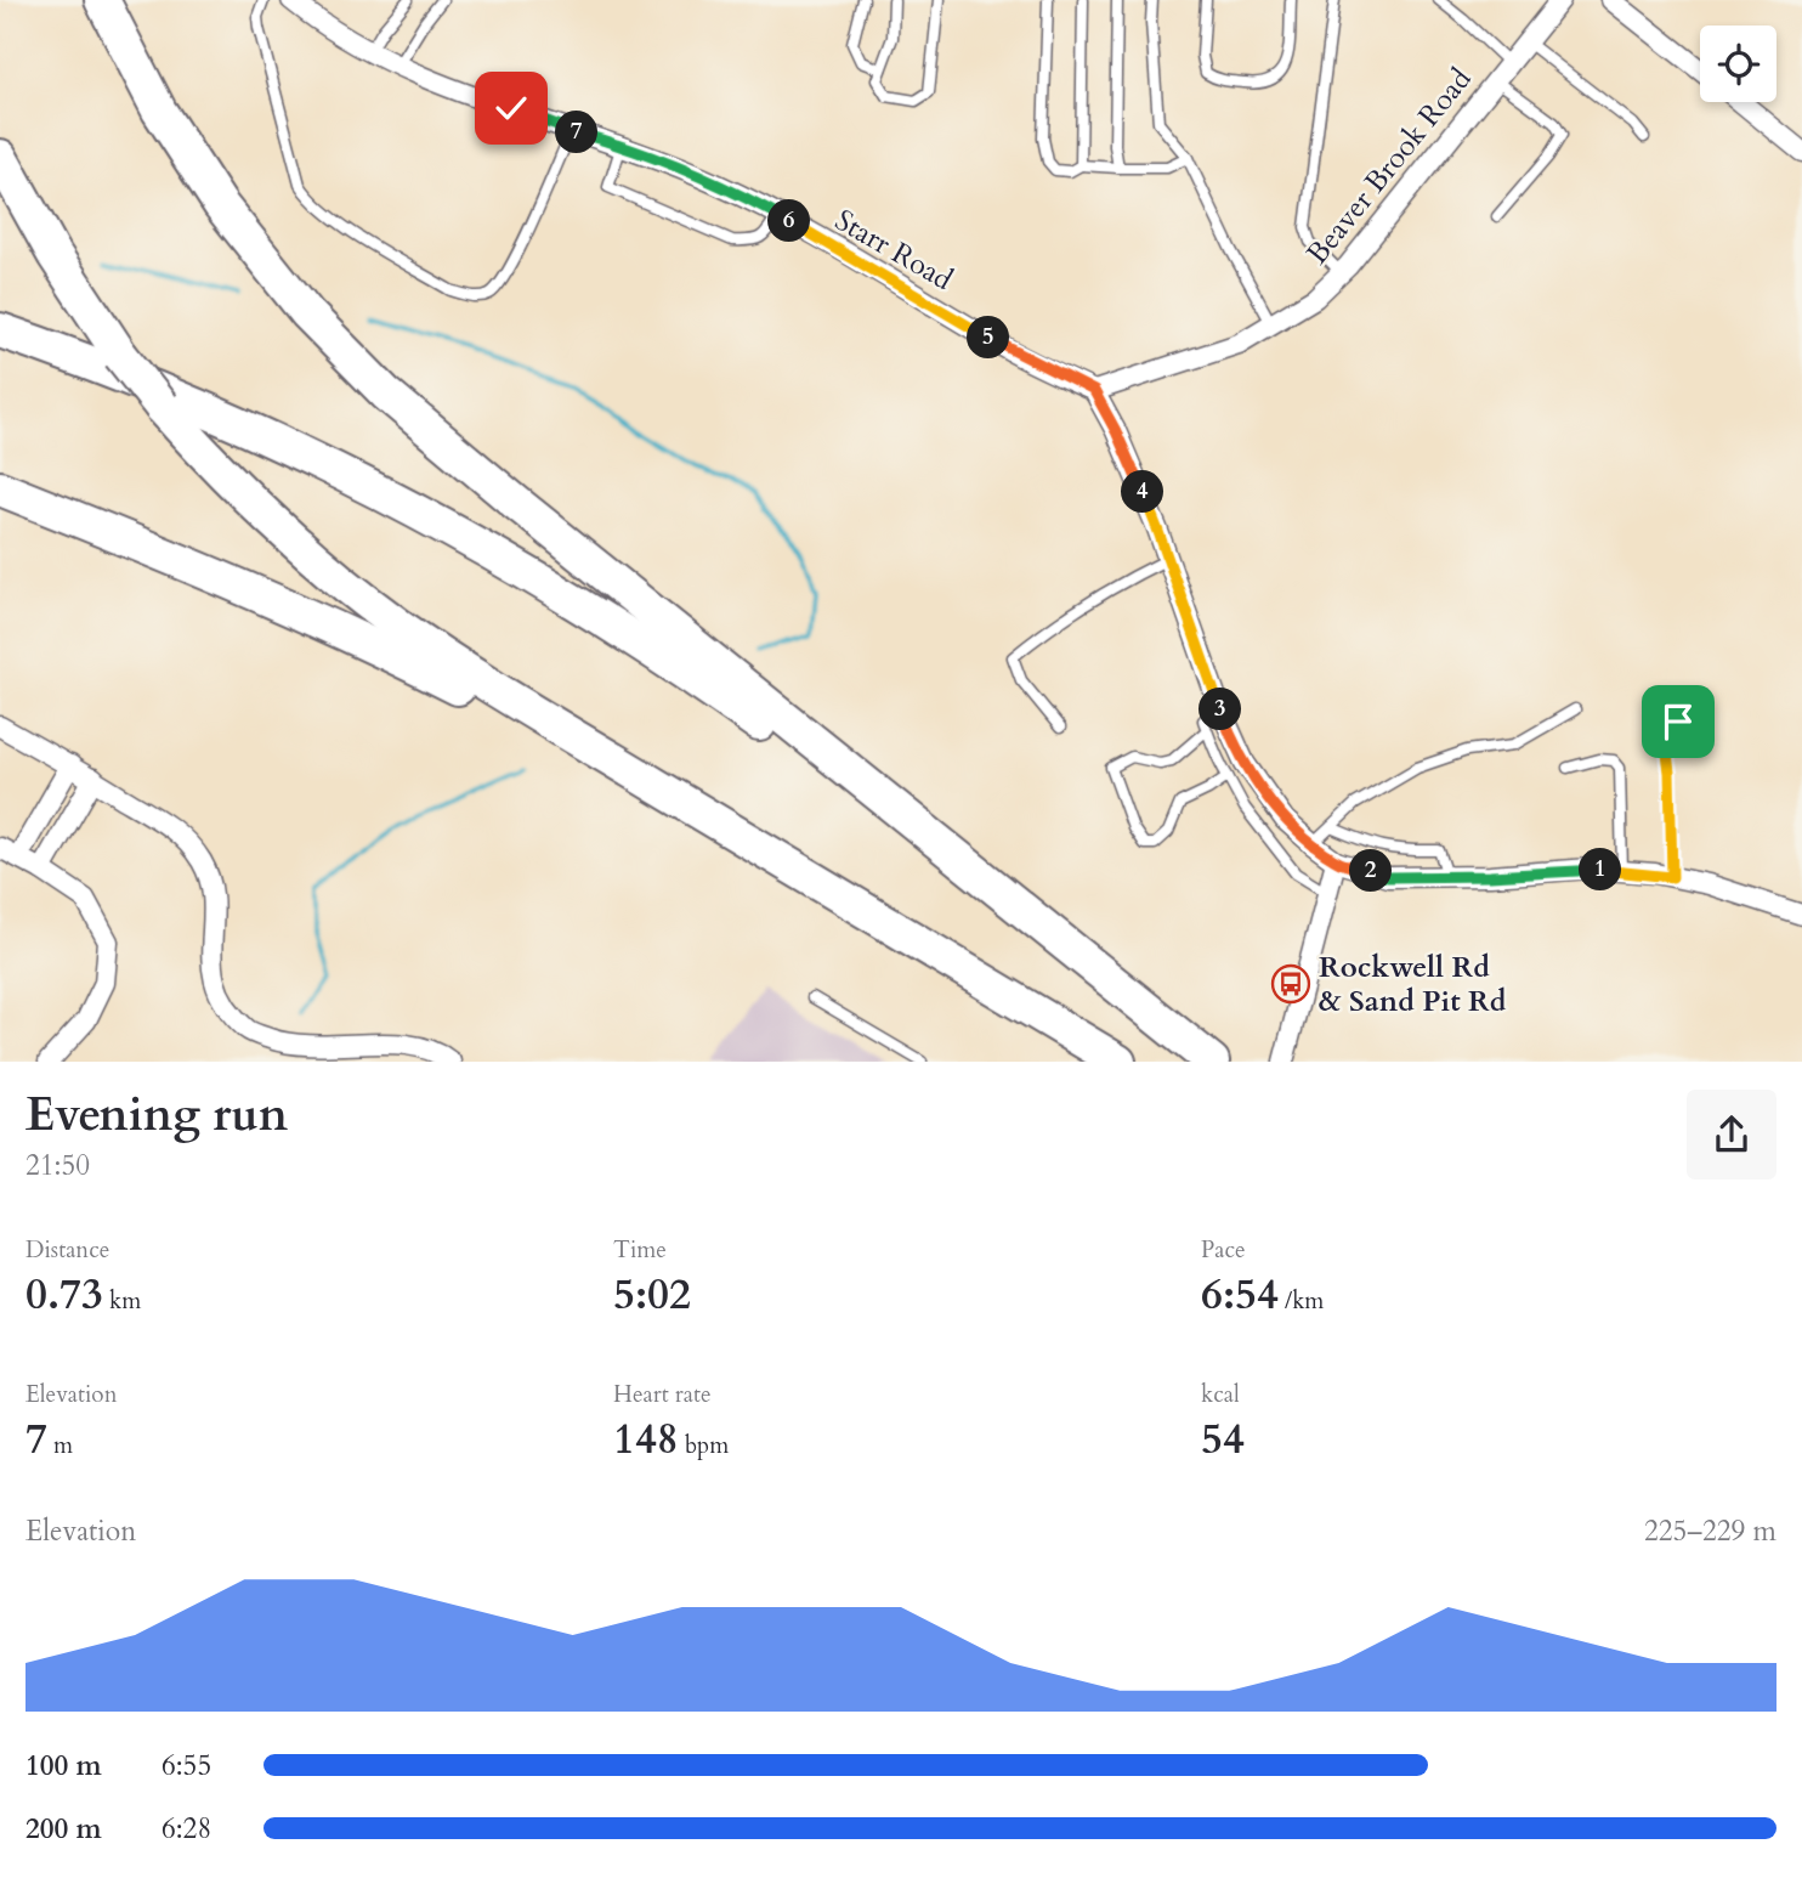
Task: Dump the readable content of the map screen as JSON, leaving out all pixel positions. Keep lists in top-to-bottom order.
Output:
{
  "streets": {
    "street": ["Beaver Brook Road", "Starr Road"]
  },
  "crossings": [
    ["Beaver Brook Road", "Starr Road"]
  ],
  "places": {
    "bus stop": ["Rockwell Rd & Sand Pit Rd"]
  },
  "page": {
    "pins": [
      "7",
      "6",
      "5",
      "4",
      "3",
      "1",
      "2"
    ],
    "heading": ["Evening run", "21:50"],
    "stats": [
      ["Distance", "0.73 km"],
      ["Time", "5:02"],
      ["Pace", "6:54 /km"],
      ["Elevation", "7 m"],
      ["Heart rate", "148 bpm"],
      ["kcal", "54"]
    ],
    "chart": ["Elevation", "225–229 m"],
    "list": [
      {
        "name": "100 m",
        "note": "6:55"
      },
      {
        "name": "200 m",
        "note": "6:28"
      }
    ]
  }
}
